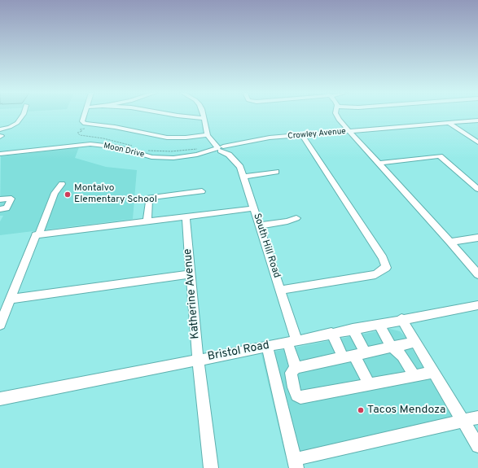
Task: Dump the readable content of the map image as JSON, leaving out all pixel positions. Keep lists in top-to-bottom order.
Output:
{
  "streets": {
    "street": [
      "Crowley Avenue",
      "Moon Drive",
      "South Hill Road",
      "Katherine Avenue",
      "Bristol Road"
    ]
  },
  "crossings": [
    ["Crowley Avenue", "Moon Drive"],
    ["Crowley Avenue", "South Hill Road"],
    ["Moon Drive", "South Hill Road"],
    ["South Hill Road", "Bristol Road"],
    ["Katherine Avenue", "Bristol Road"]
  ],
  "places": ["Montalvo Elementary School", "Tacos Mendoza"]
}
